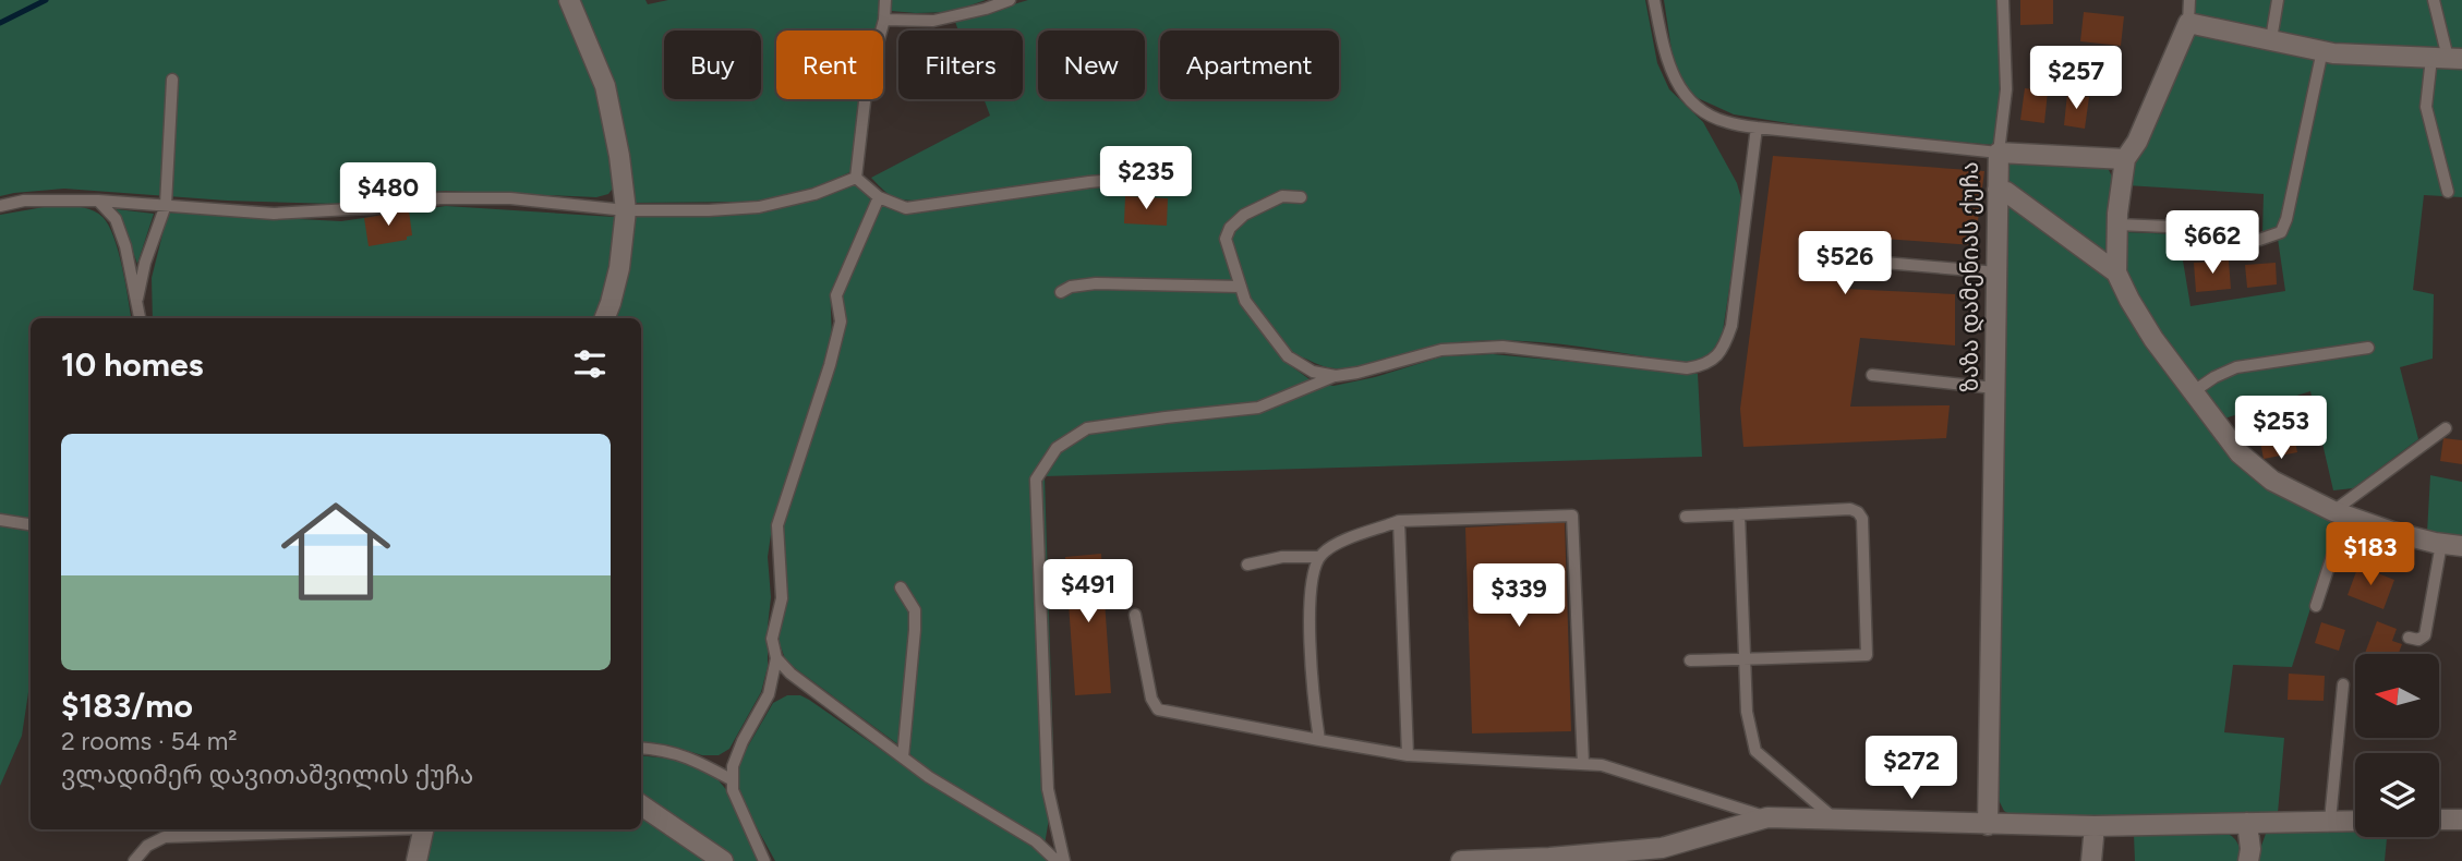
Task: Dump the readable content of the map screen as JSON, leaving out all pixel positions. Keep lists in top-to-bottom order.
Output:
{
  "streets": {
    "street": ["ზაზა დამენიას ქუჩა"]
  },
  "north": "left",
  "page": {
    "chip": [
      "Buy",
      "Rent",
      "Filters",
      "New",
      "Apartment"
    ],
    "price": [
      "$257",
      "$235",
      "$480",
      "$662",
      "$526",
      "$253",
      "$183",
      "$491",
      "$339",
      "$272"
    ],
    "heading": "10 homes",
    "list": [
      {
        "name": "$183/mo",
        "note": "2 rooms · 54 m² · ვლადიმერ დავითაშვილის ქუჩა"
      }
    ]
  }
}
